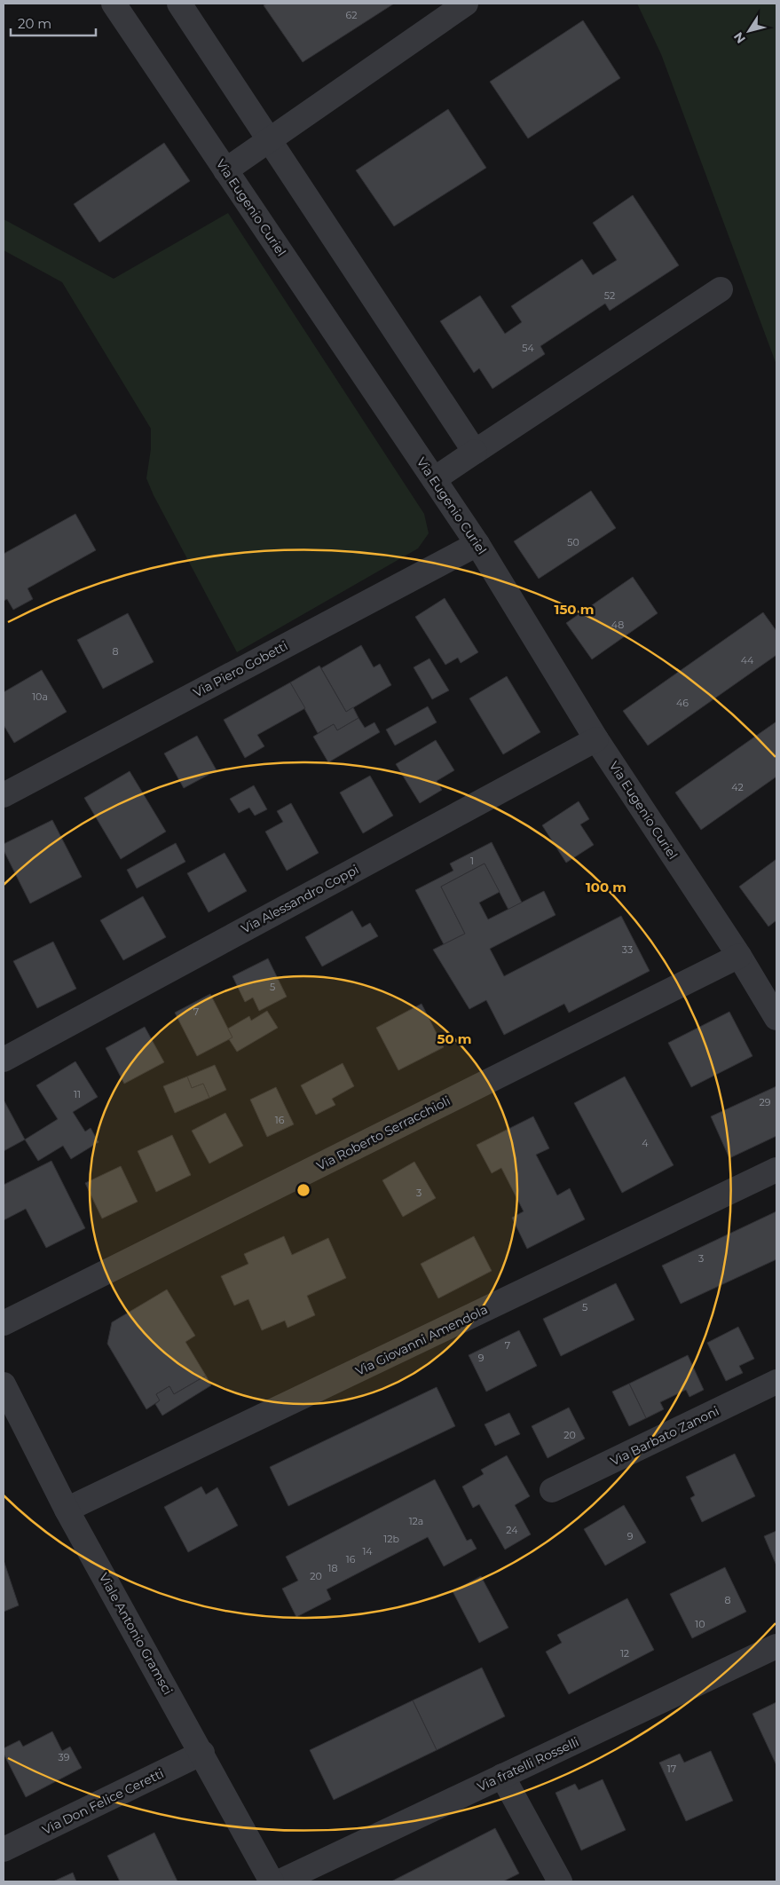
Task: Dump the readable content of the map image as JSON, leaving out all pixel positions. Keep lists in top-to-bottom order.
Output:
{
  "streets": {
    "street": [
      "Via Eugenio Curiel",
      "Via Piero Gobetti",
      "Via Alessandro Coppi",
      "Via Roberto Serracchioli",
      "Via Giovanni Amendola",
      "Via Barbato Zanoni",
      "Viale Antonio Gramsci",
      "Via fratelli Rosselli",
      "Via Don Felice Ceretti"
    ]
  },
  "crossings": [
    ["Via Eugenio Curiel", "Via Piero Gobetti"],
    ["Via Eugenio Curiel", "Via Alessandro Coppi"],
    ["Via Eugenio Curiel", "Via Roberto Serracchioli"],
    ["Via Giovanni Amendola", "Viale Antonio Gramsci"],
    ["Viale Antonio Gramsci", "Via Don Felice Ceretti"]
  ],
  "house_numbers": [
    "62",
    "52",
    "54",
    "50",
    "48",
    "8",
    "44",
    "10a",
    "46",
    "42",
    "1",
    "33",
    "5",
    "7",
    "11",
    "29",
    "16",
    "4",
    "3",
    "3",
    "5",
    "7",
    "9",
    "20",
    "12a",
    "24",
    "9",
    "12b",
    "14",
    "16",
    "18",
    "20",
    "8",
    "10",
    "12",
    "39",
    "17"
  ],
  "scale_bar": "20 m",
  "north": "bottom left",
  "rings": ["150 m", "100 m", "50 m"]
}
